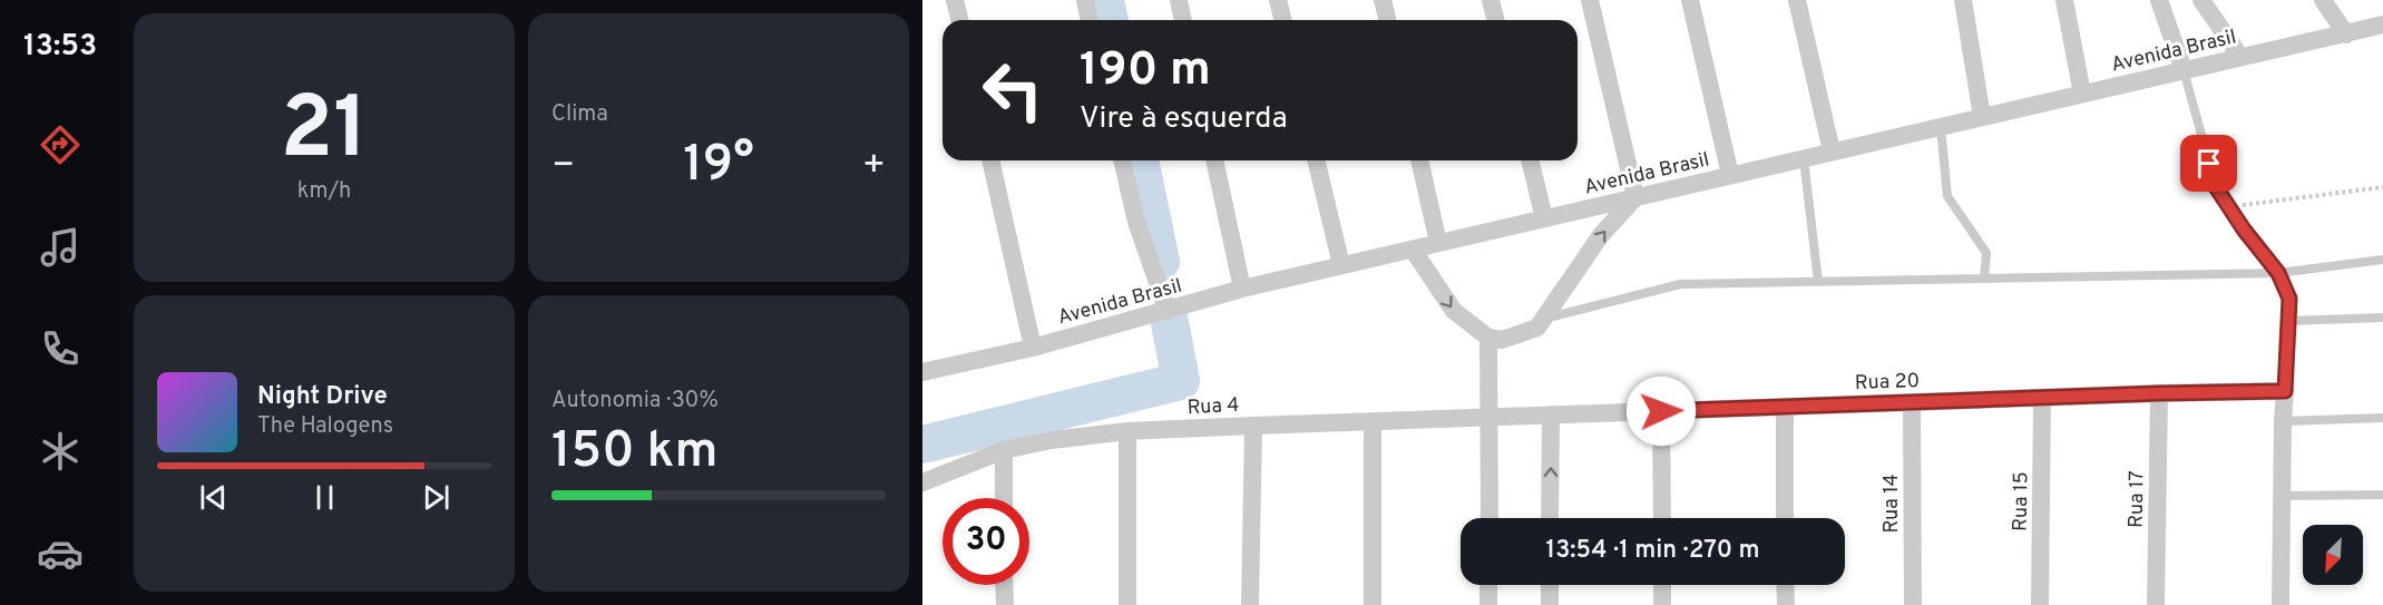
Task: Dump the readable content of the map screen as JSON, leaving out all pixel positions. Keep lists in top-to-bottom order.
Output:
{
  "streets": {
    "street": [
      "Avenida Brasil",
      "Rua 20",
      "Rua 4",
      "Rua 17",
      "Rua 15",
      "Rua 14"
    ]
  },
  "crossings": [
    ["Rua 20", "Rua 4"],
    ["Rua 20", "Rua 17"],
    ["Rua 20", "Rua 15"],
    ["Rua 20", "Rua 14"]
  ],
  "north": "bottom left",
  "page": {
    "tabs": "13:53",
    "tile": [
      ["21", "km/h"],
      "Clima",
      ["Autonomia · 30%", "150 km"]
    ],
    "turn": ["190 m", "Vire à esquerda"],
    "heat": ["−", "19°", "+"],
    "song": ["Night Drive", "The Halogens"],
    "limit": "30",
    "trip": "13:54 · 1 min · 270 m"
  }
}
